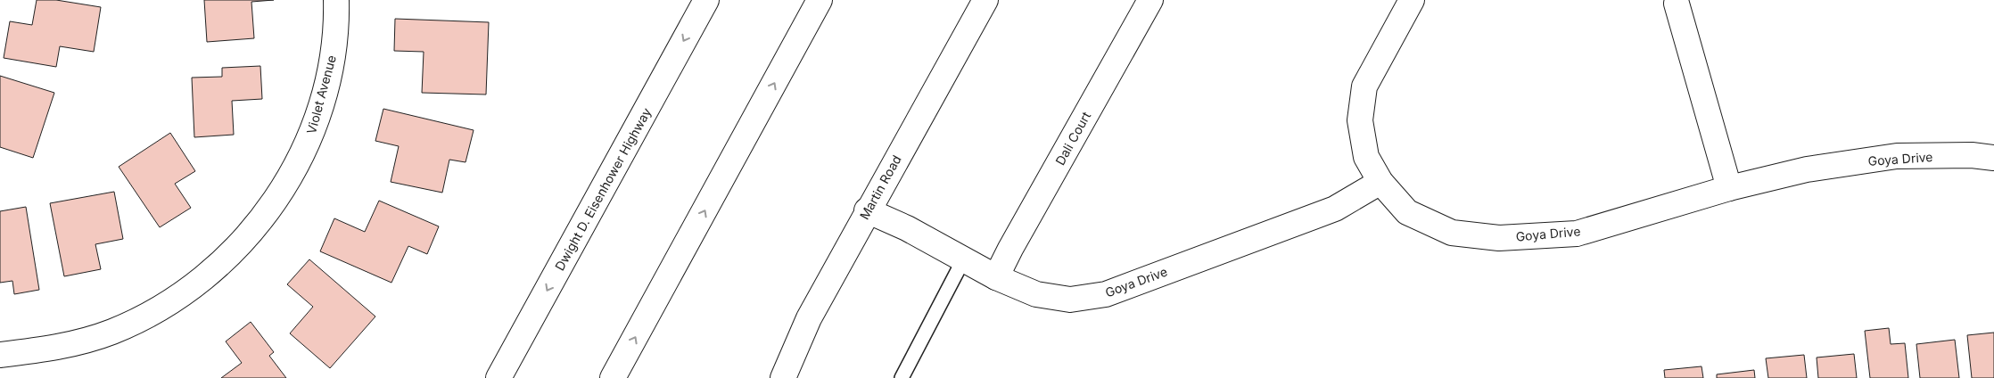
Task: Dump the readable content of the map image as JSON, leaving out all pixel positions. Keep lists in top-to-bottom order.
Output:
{
  "streets": {
    "main road": [
      "Violet Avenue",
      "Dali Court",
      "Goya Drive",
      "Martin Road",
      "Dwight D. Eisenhower Highway"
    ]
  },
  "crossings": [
    ["Dali Court", "Goya Drive"],
    ["Goya Drive", "Martin Road"]
  ]
}
